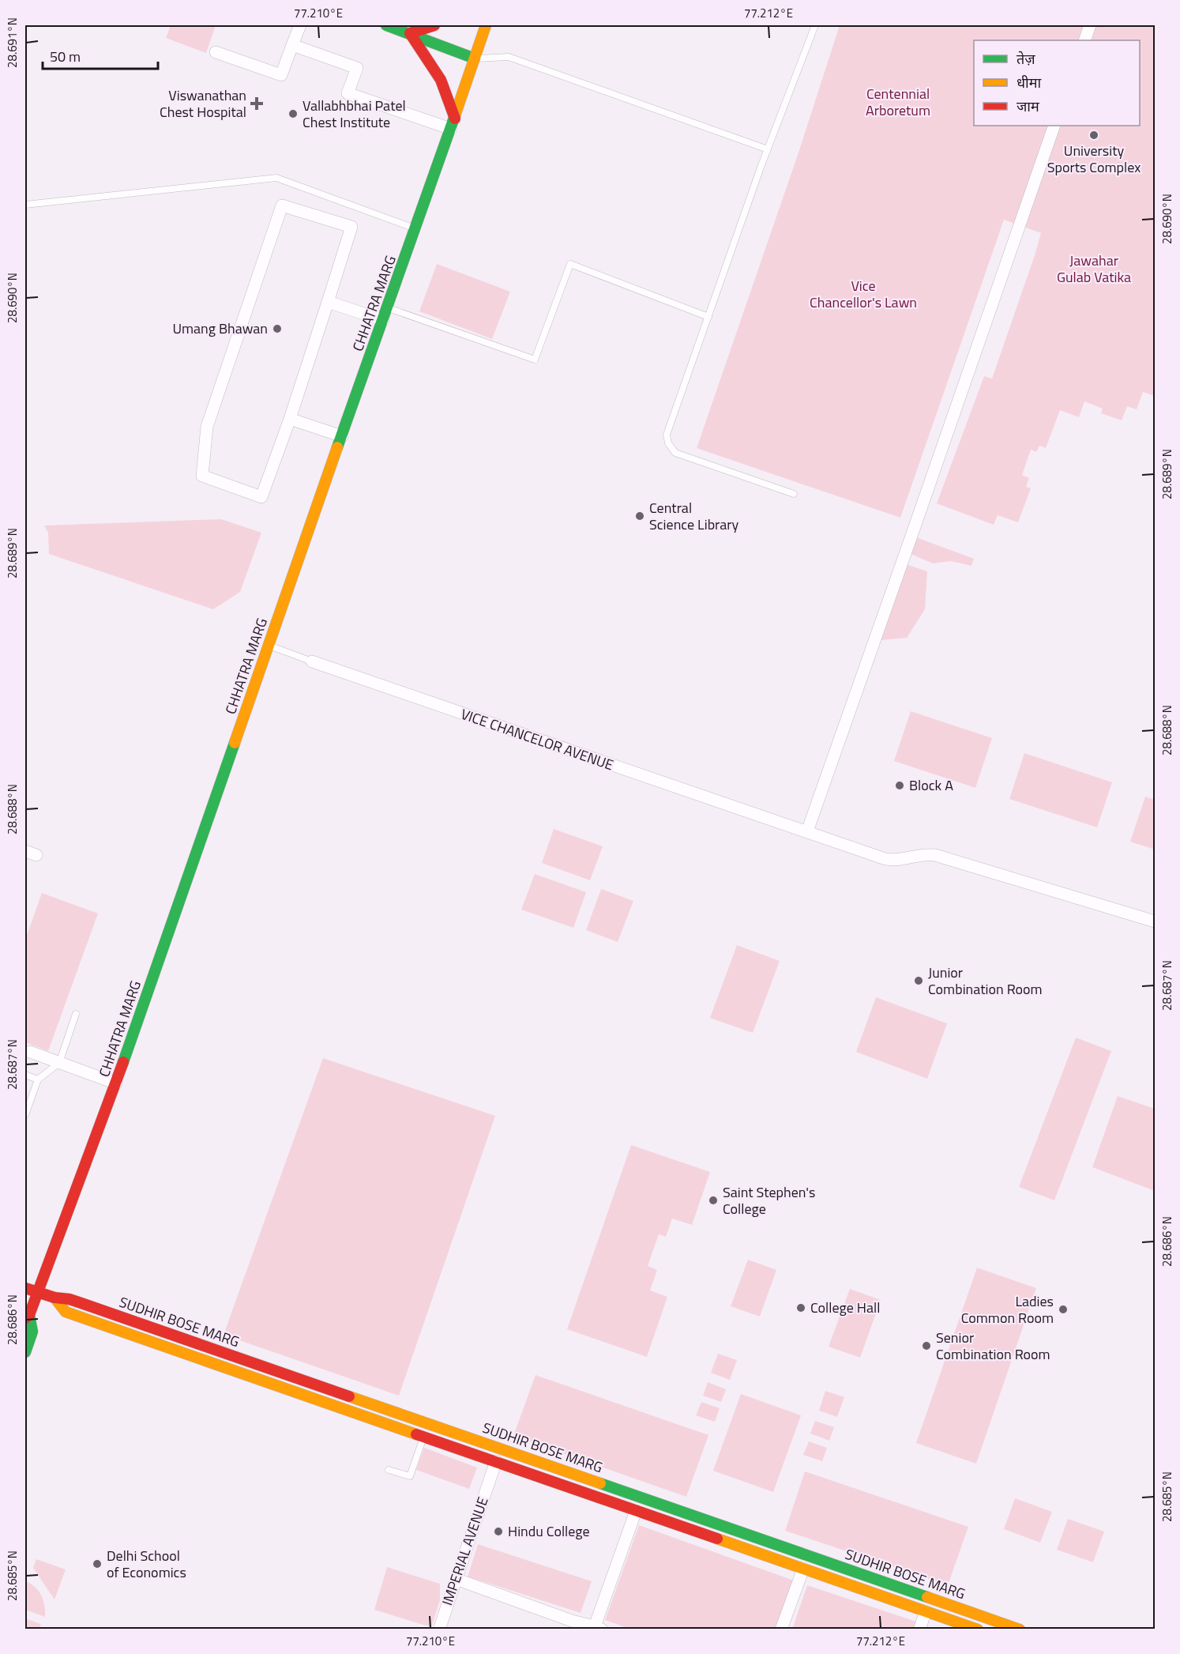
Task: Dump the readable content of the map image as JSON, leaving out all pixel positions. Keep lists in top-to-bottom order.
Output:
{
  "streets": {
    "street": [
      "CHHATRA MARG",
      "VICE CHANCELOR AVENUE",
      "SUDHIR BOSE MARG",
      "IMPERIAL AVENUE"
    ]
  },
  "crossings": [
    ["CHHATRA MARG", "VICE CHANCELOR AVENUE"],
    ["CHHATRA MARG", "SUDHIR BOSE MARG"],
    ["SUDHIR BOSE MARG", "IMPERIAL AVENUE"]
  ],
  "parks": ["Centennial Arboretum", "Jawahar Gulab Vatika", "Vice Chancellor's Lawn"],
  "places": {
    "health": ["Viswanathan Chest Hospital"],
    "other": [
      "Vallabhbhai Patel Chest Institute",
      "University Sports Complex",
      "Umang Bhawan",
      "Central Science Library",
      "Block A",
      "Junior Combination Room",
      "Saint Stephen's College",
      "College Hall",
      "Ladies Common Room",
      "Senior Combination Room",
      "Hindu College",
      "Delhi School of Economics"
    ]
  },
  "legend": ["तेज़", "धीमा", "जाम"],
  "scale_bar": "50 m",
  "coordinates": [
    "77.210°E",
    "77.212°E",
    "28.691°N",
    "28.690°N",
    "28.689°N",
    "28.688°N",
    "28.687°N",
    "28.686°N",
    "28.685°N"
  ]
}
